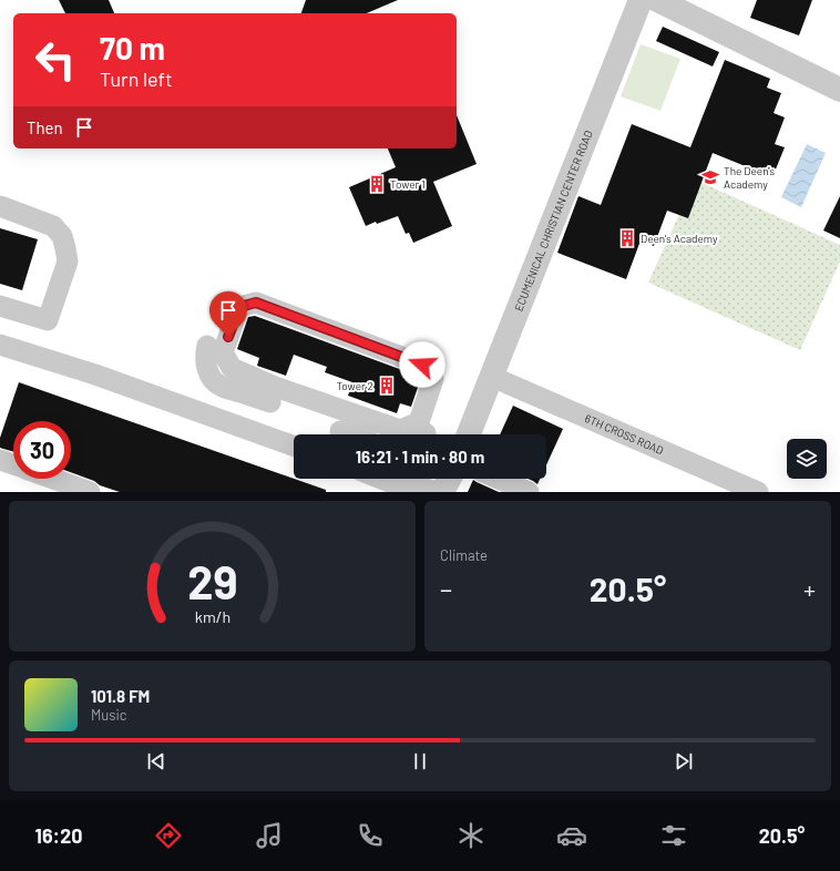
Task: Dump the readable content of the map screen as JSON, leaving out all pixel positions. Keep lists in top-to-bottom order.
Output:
{
  "streets": {
    "street": ["ECUMENICAL CHRISTIAN CENTER ROAD", "6TH CROSS ROAD"]
  },
  "crossings": [
    ["ECUMENICAL CHRISTIAN CENTER ROAD", "6TH CROSS ROAD"]
  ],
  "places": {
    "school or university": ["The Deen's Academy"],
    "building": ["Tower 1", "Deen's Academy", "Tower 2"]
  },
  "page": {
    "turn": ["70 m", "Turn left"],
    "then": "Then",
    "limit": "30",
    "trip": "16:21 · 1 min · 80 m",
    "tile": "Climate",
    "heat": ["−", "20.5°", "+"],
    "song": ["101.8 FM", "Music"],
    "tabs": ["16:20", "20.5°"],
    "gauge": ["29", "km/h"]
  }
}
